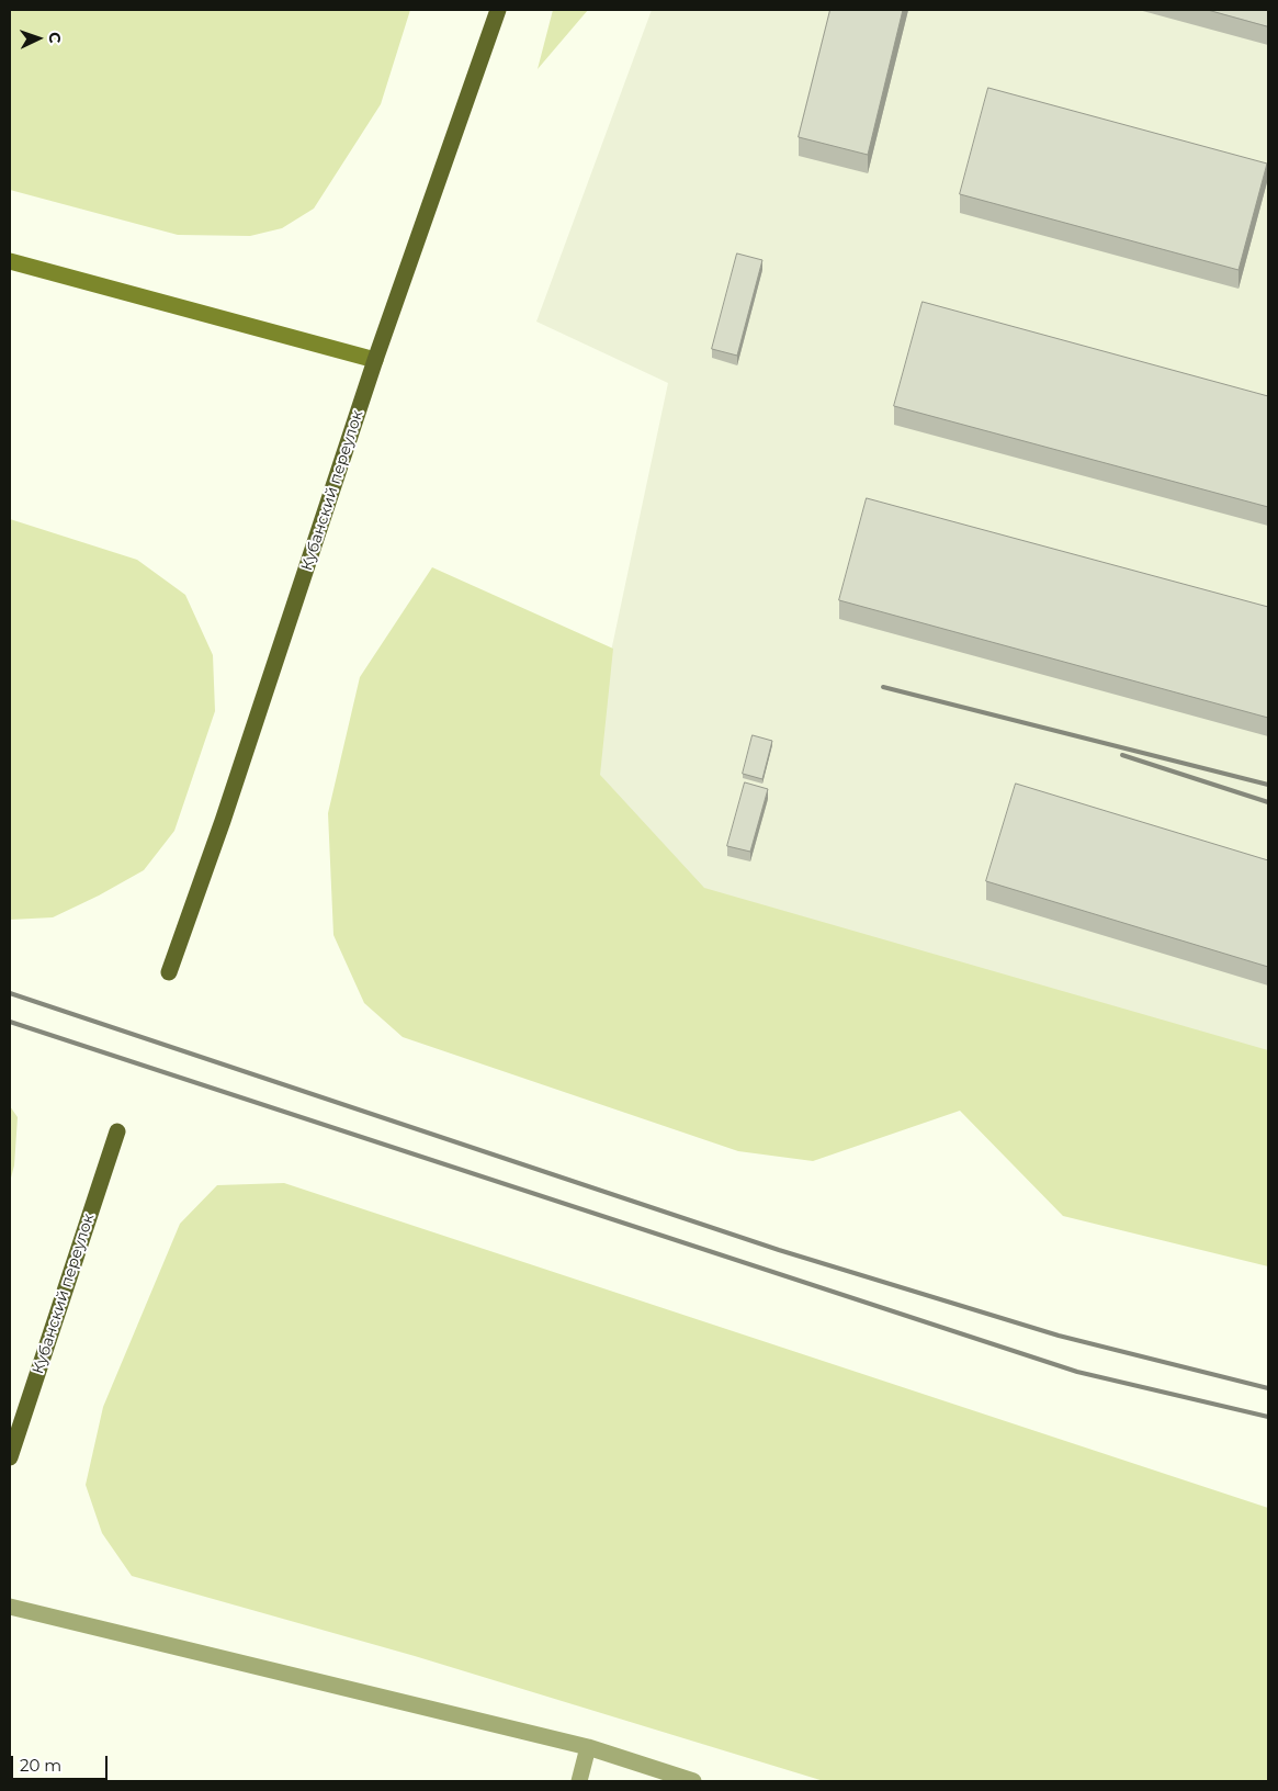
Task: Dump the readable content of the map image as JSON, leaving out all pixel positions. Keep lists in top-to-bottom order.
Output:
{
  "streets": {
    "main road": ["Кубанский переулок"]
  },
  "scale_bar": "20 m",
  "north": "right"
}
